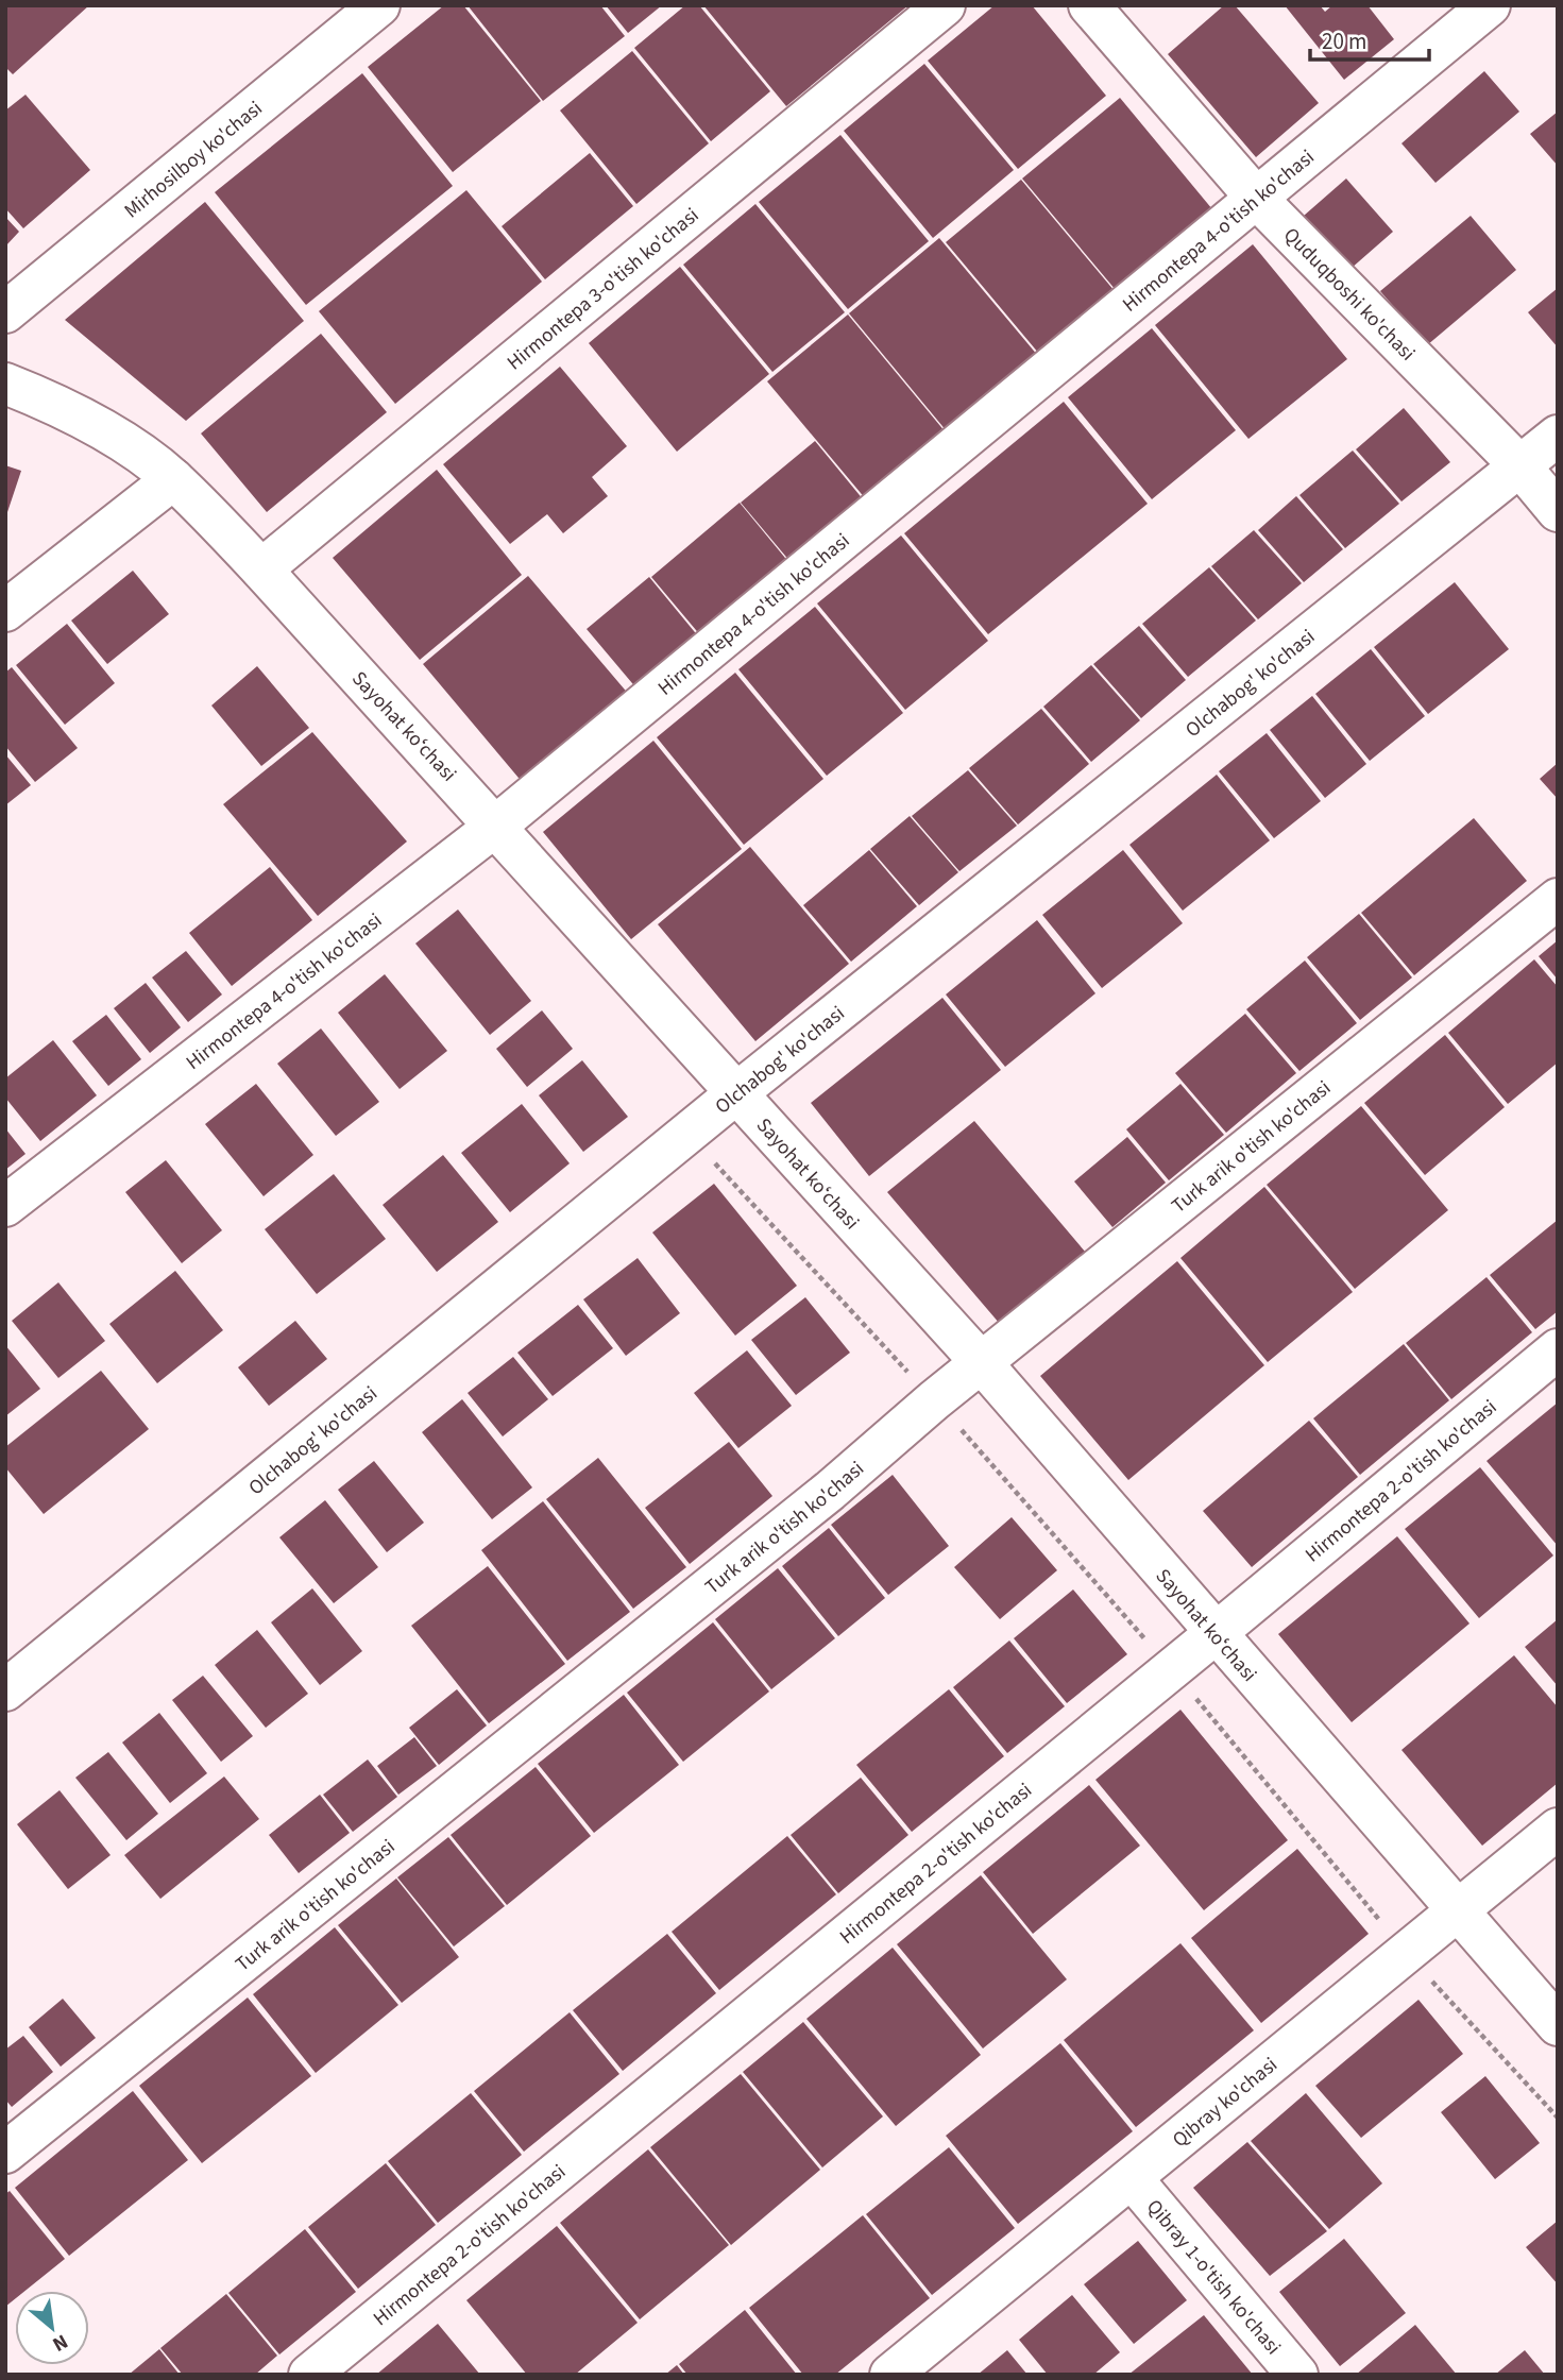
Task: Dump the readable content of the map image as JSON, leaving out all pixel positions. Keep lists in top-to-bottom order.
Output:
{
  "streets": {
    "street": [
      "Mirhosilboy ko'chasi",
      "Hirmontepa 4-o'tish ko'chasi",
      "Hirmontepa 3-o'tish ko'chasi",
      "Quduqboshi ko'chasi",
      "Olchabog' ko'chasi",
      "Sayohat koʻchasi",
      "Turk arik o'tish ko'chasi",
      "Hirmontepa 2-o'tish ko'chasi",
      "Qibray ko'chasi",
      "Qibray 1-o'tish ko'chasi"
    ]
  },
  "crossings": [
    ["Hirmontepa 4-o'tish ko'chasi", "Quduqboshi ko'chasi"],
    ["Hirmontepa 4-o'tish ko'chasi", "Sayohat koʻchasi"],
    ["Hirmontepa 3-o'tish ko'chasi", "Sayohat koʻchasi"],
    ["Quduqboshi ko'chasi", "Olchabog' ko'chasi"],
    ["Olchabog' ko'chasi", "Sayohat koʻchasi"],
    ["Sayohat koʻchasi", "Turk arik o'tish ko'chasi"],
    ["Sayohat koʻchasi", "Hirmontepa 2-o'tish ko'chasi"],
    ["Sayohat koʻchasi", "Qibray ko'chasi"],
    ["Qibray ko'chasi", "Qibray 1-o'tish ko'chasi"]
  ],
  "scale_bar": "20 m",
  "north": "bottom right"
}
